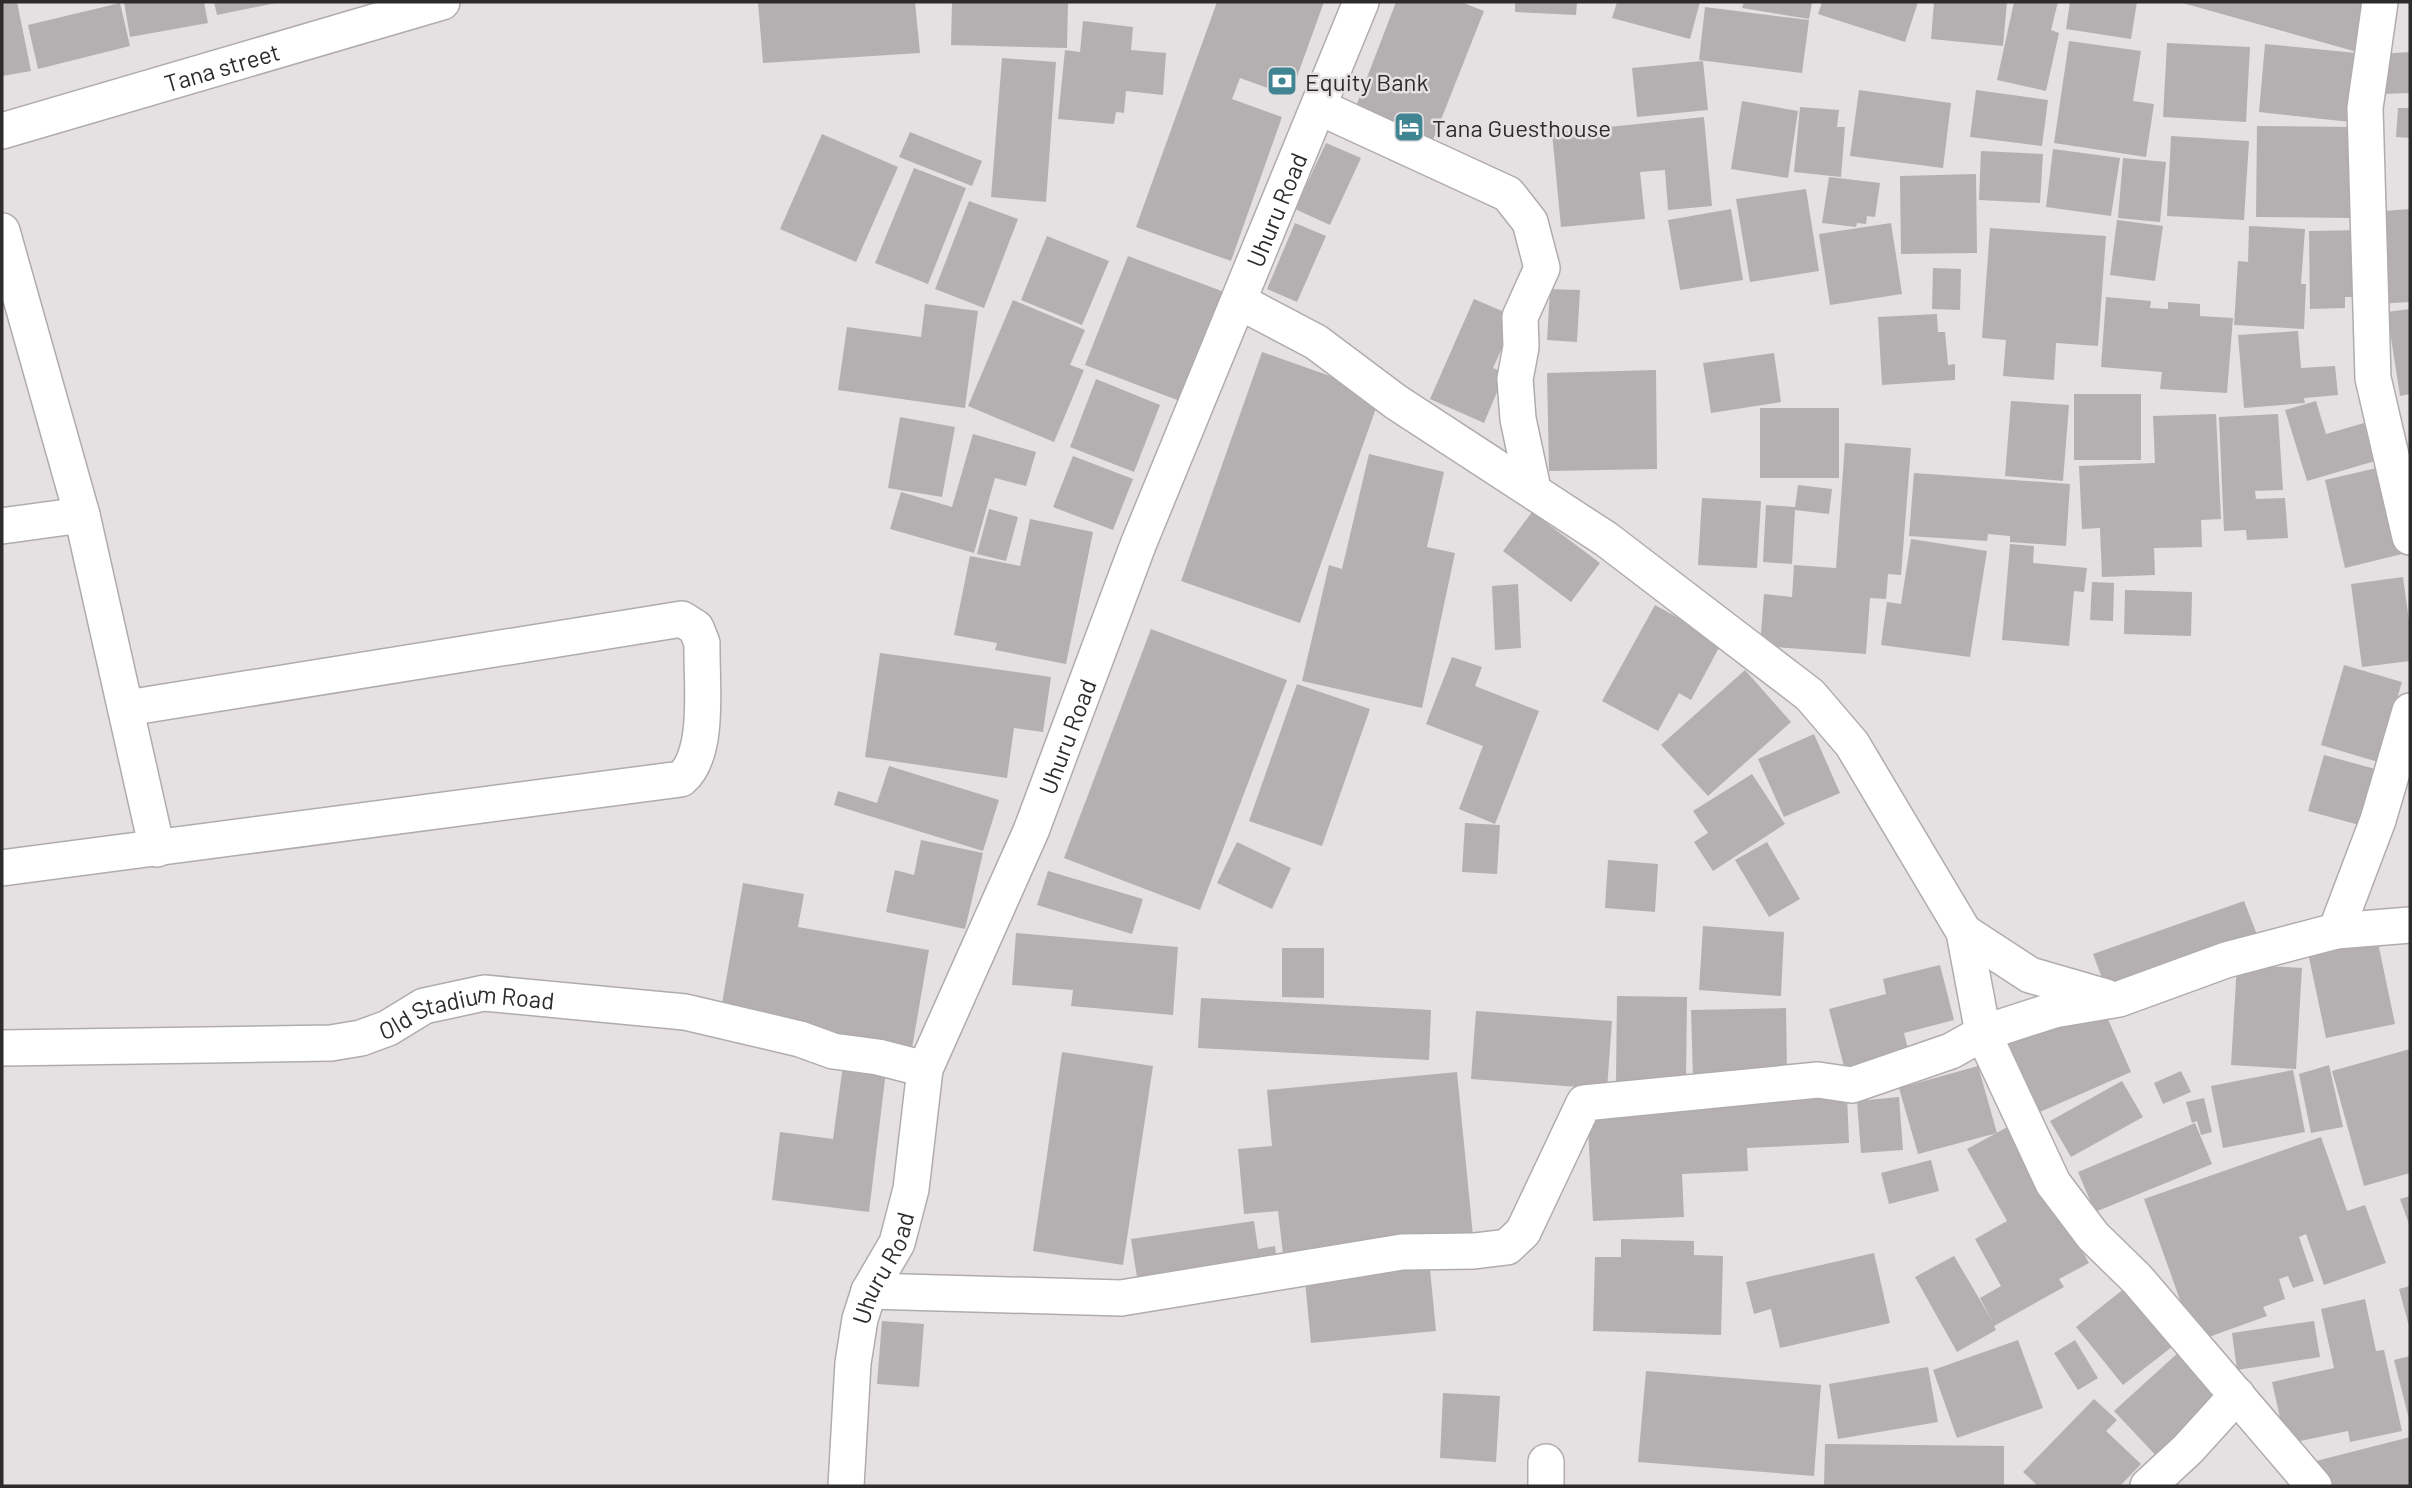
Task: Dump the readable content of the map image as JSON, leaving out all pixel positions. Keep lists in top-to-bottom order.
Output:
{
  "streets": {
    "street": ["Tana street", "Uhuru Road", "Old Stadium Road"]
  },
  "crossings": [
    ["Uhuru Road", "Old Stadium Road"]
  ],
  "places": {
    "bank": ["Equity Bank"],
    "hotel": ["Tana Guesthouse"]
  }
}
